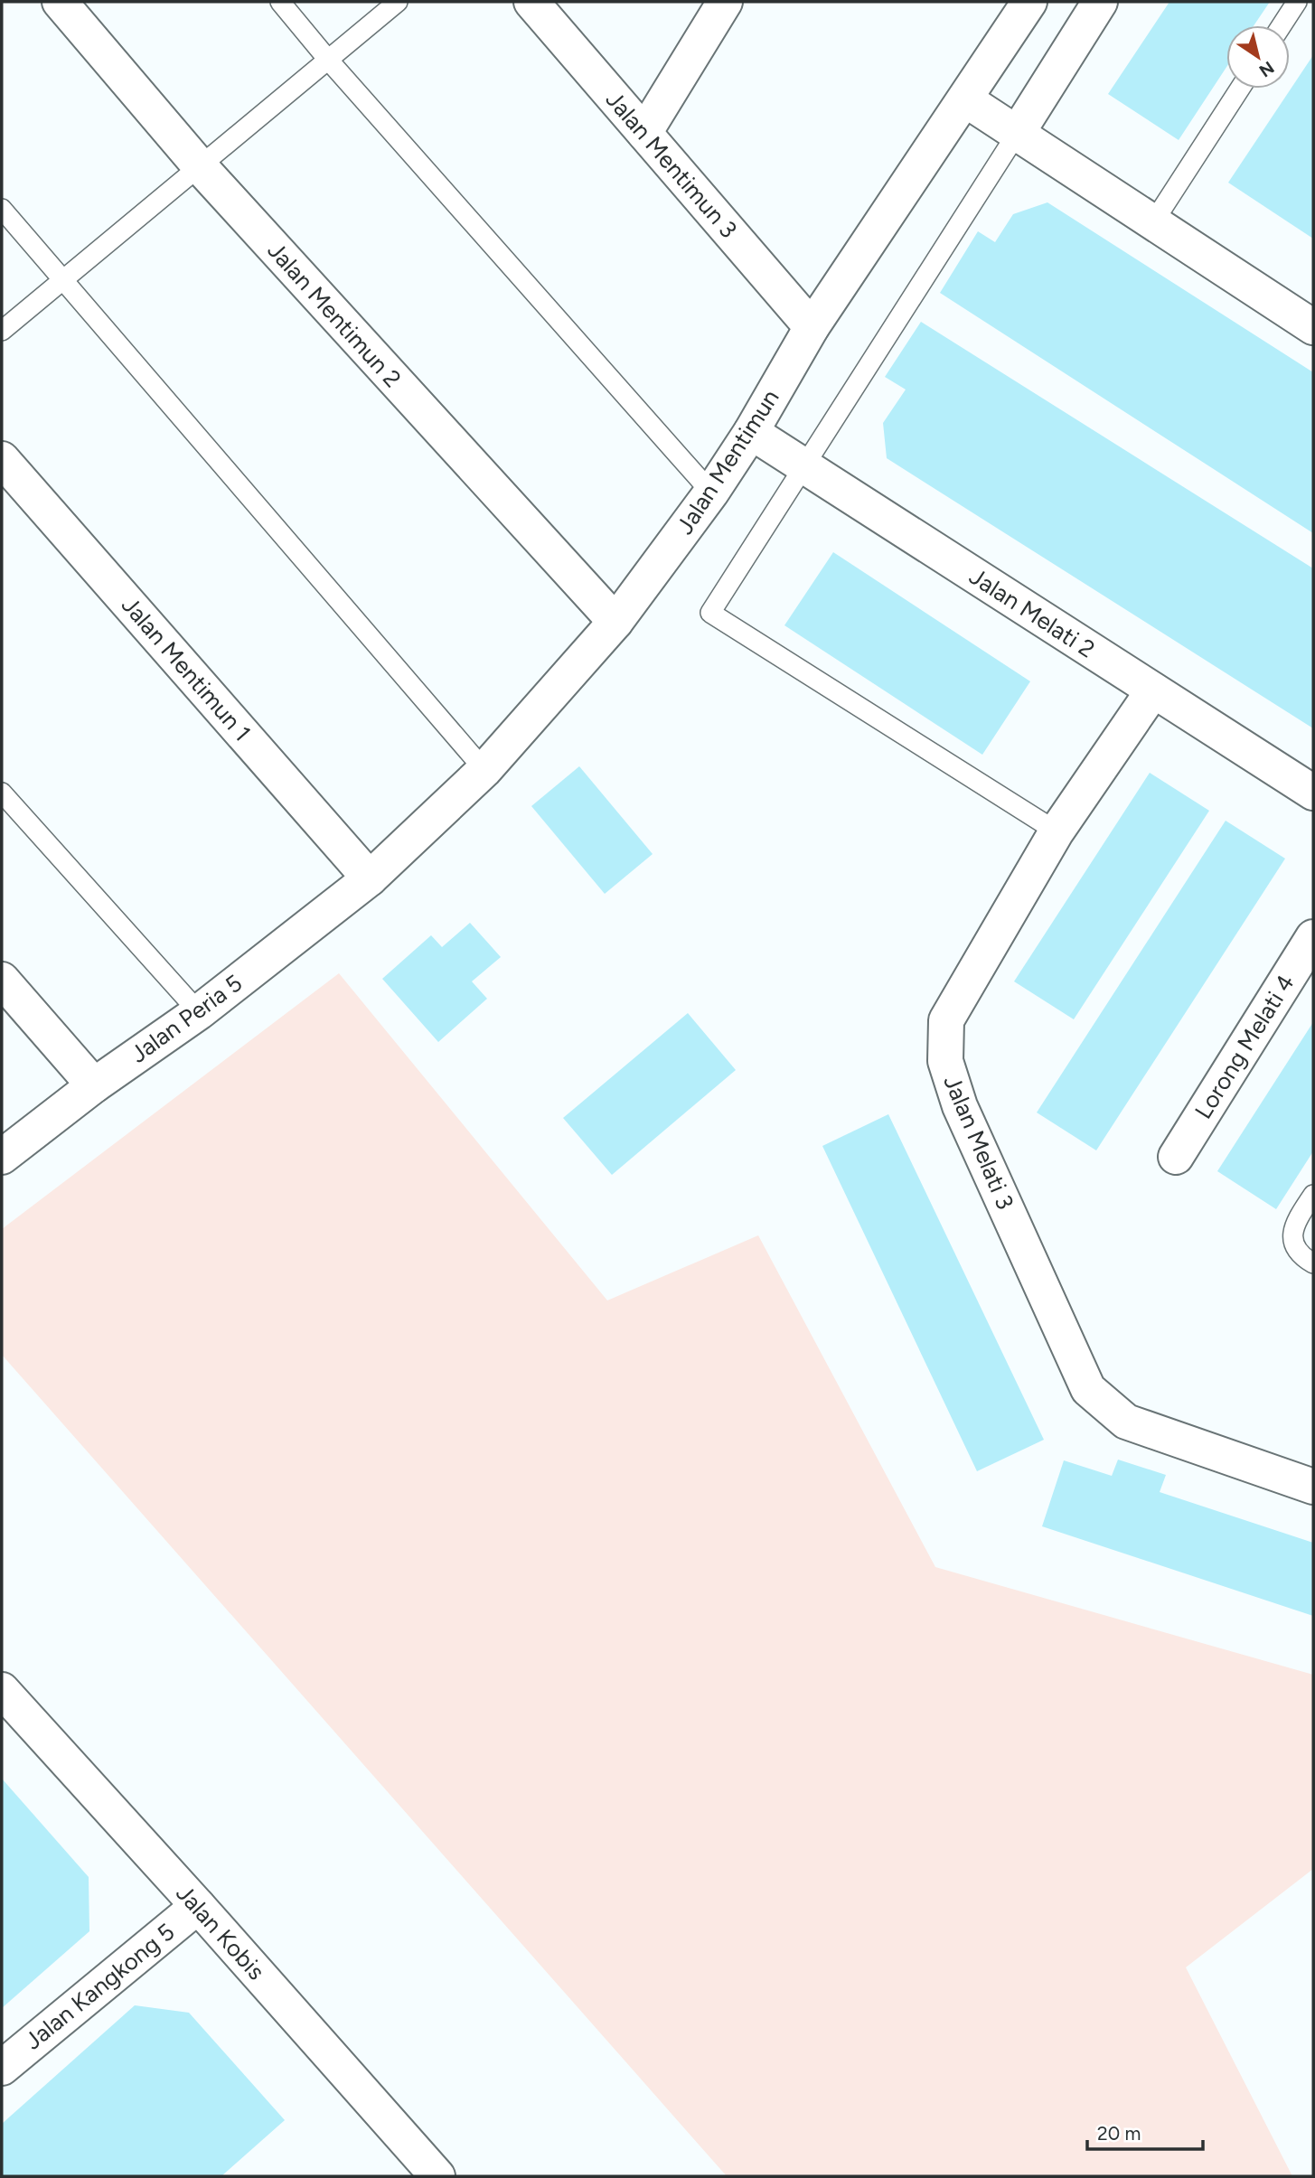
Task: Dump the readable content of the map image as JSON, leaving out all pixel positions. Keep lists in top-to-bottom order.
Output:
{
  "streets": {
    "street": [
      "Jalan Mentimun 3",
      "Jalan Mentimun 2",
      "Jalan Mentimun",
      "Jalan Melati 2",
      "Jalan Mentimun 1",
      "Jalan Peria 5",
      "Lorong Melati 4",
      "Jalan Melati 3",
      "Jalan Kobis",
      "Jalan Kangkong 5"
    ]
  },
  "crossings": [
    ["Jalan Mentimun 3", "Jalan Mentimun"],
    ["Jalan Mentimun 2", "Jalan Mentimun"],
    ["Jalan Mentimun", "Jalan Melati 2"],
    ["Jalan Mentimun", "Jalan Mentimun 1"],
    ["Jalan Mentimun", "Jalan Peria 5"],
    ["Jalan Melati 2", "Jalan Melati 3"],
    ["Jalan Mentimun 1", "Jalan Peria 5"],
    ["Jalan Kobis", "Jalan Kangkong 5"]
  ],
  "scale_bar": "20 m",
  "north": "bottom right"
}
